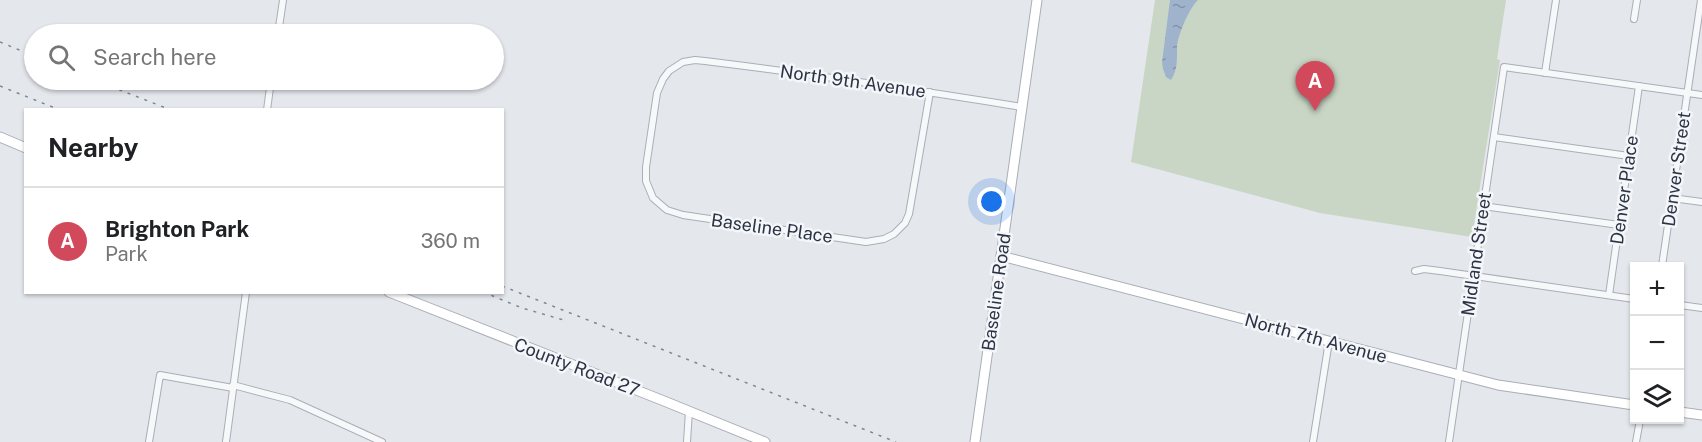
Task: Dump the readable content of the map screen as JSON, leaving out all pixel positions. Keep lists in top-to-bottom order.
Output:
{
  "streets": {
    "street": [
      "North 9th Avenue",
      "Denver Street",
      "Denver Place",
      "Baseline Place",
      "Midland Street",
      "Baseline Road",
      "North 7th Avenue",
      "County Road 27"
    ]
  },
  "crossings": [
    ["North 9th Avenue", "Baseline Place"],
    ["North 9th Avenue", "Baseline Road"],
    ["Midland Street", "North 7th Avenue"],
    ["Baseline Road", "North 7th Avenue"]
  ],
  "page": {
    "search": "Search here",
    "pins": "A",
    "heading": "Nearby",
    "list": [
      {
        "mark": "A",
        "name": "Brighton Park",
        "note": "Park",
        "value": "360 m"
      }
    ],
    "map_buttons": ["+", "−"]
  }
}
